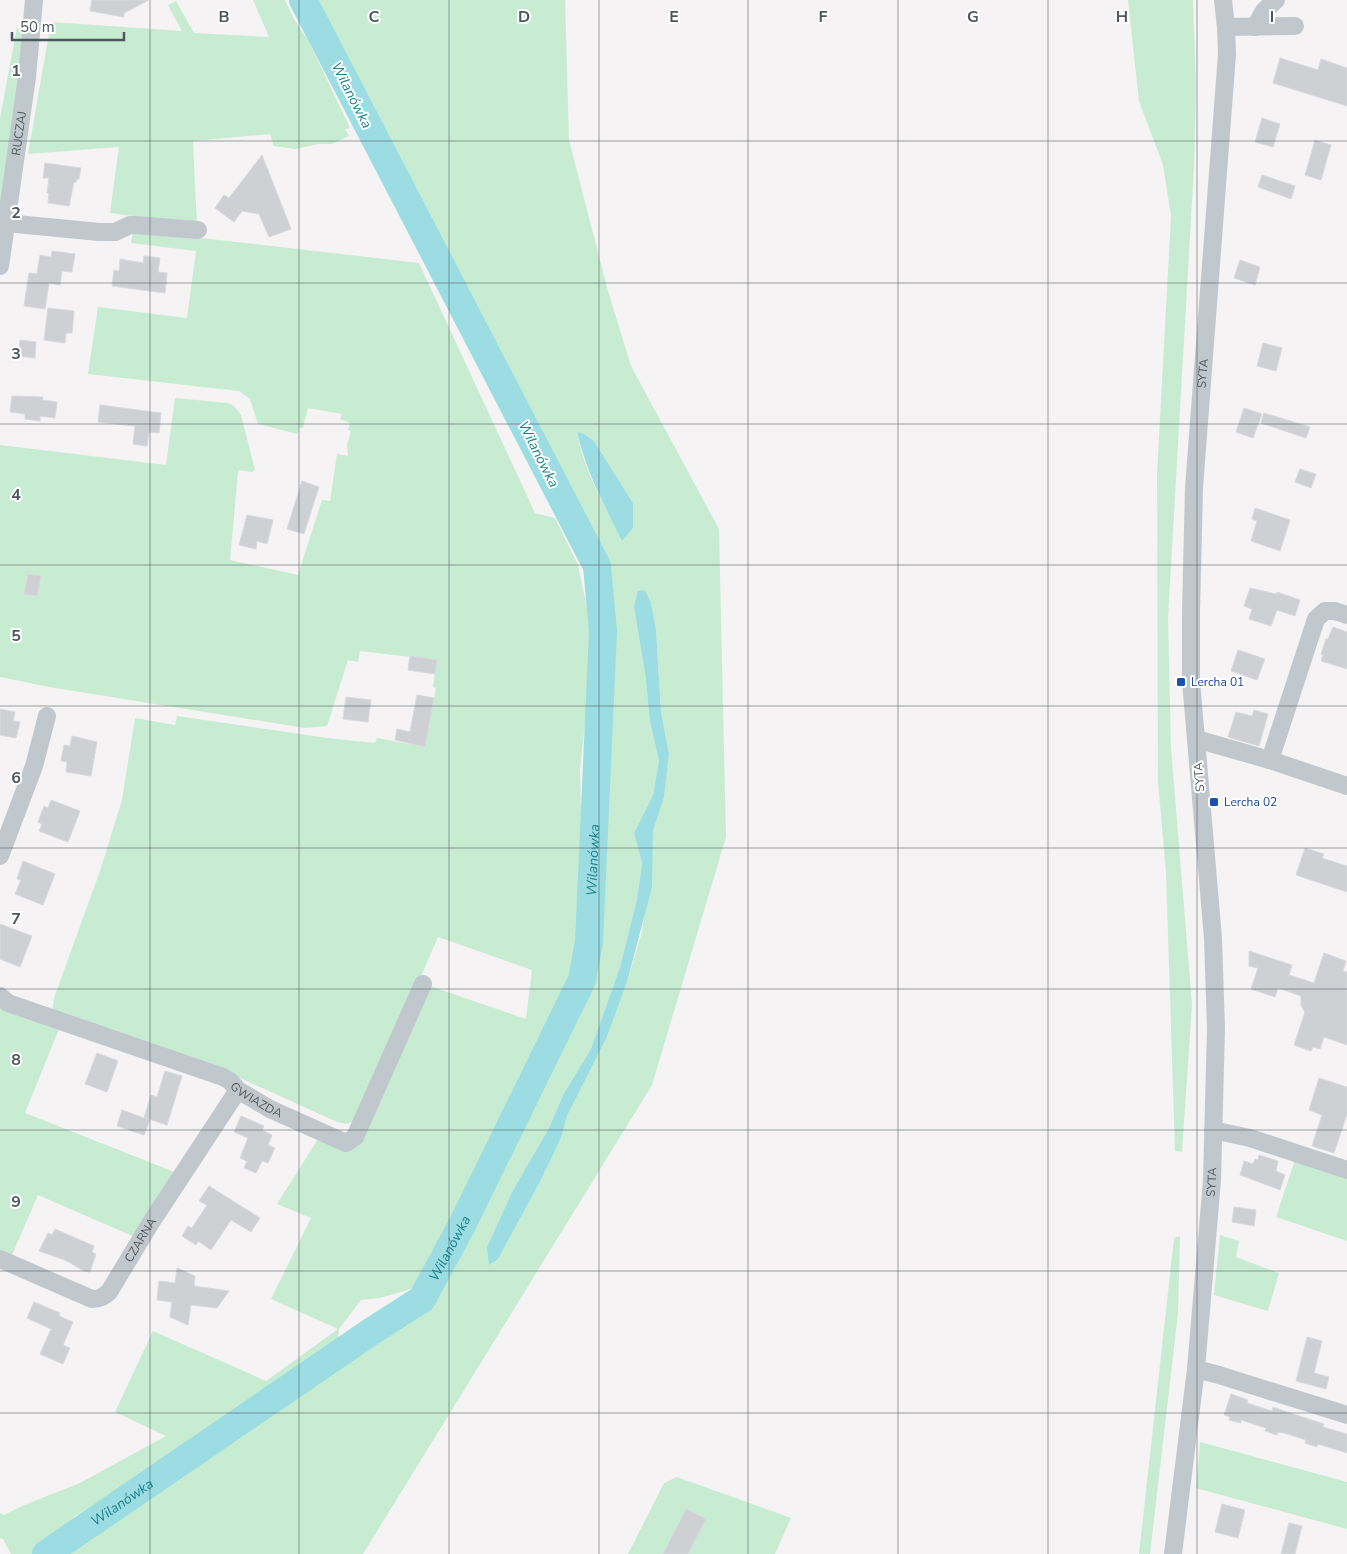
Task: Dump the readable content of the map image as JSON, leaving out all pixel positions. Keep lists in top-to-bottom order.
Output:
{
  "streets": {
    "street": [
      "RUCZAJ",
      "SYTA",
      "GWIAZDA",
      "CZARNA"
    ]
  },
  "crossings": [
    ["GWIAZDA", "CZARNA"]
  ],
  "water": ["Wilanówka"],
  "places": {
    "transit": ["Lercha 01", "Lercha 02"]
  },
  "scale_bar": "50 m",
  "grid": {
    "columns": [
      "B",
      "C",
      "D",
      "E",
      "F",
      "G",
      "H",
      "I"
    ],
    "rows": [
      "1",
      "2",
      "3",
      "4",
      "5",
      "6",
      "7",
      "8",
      "9"
    ]
  }
}
